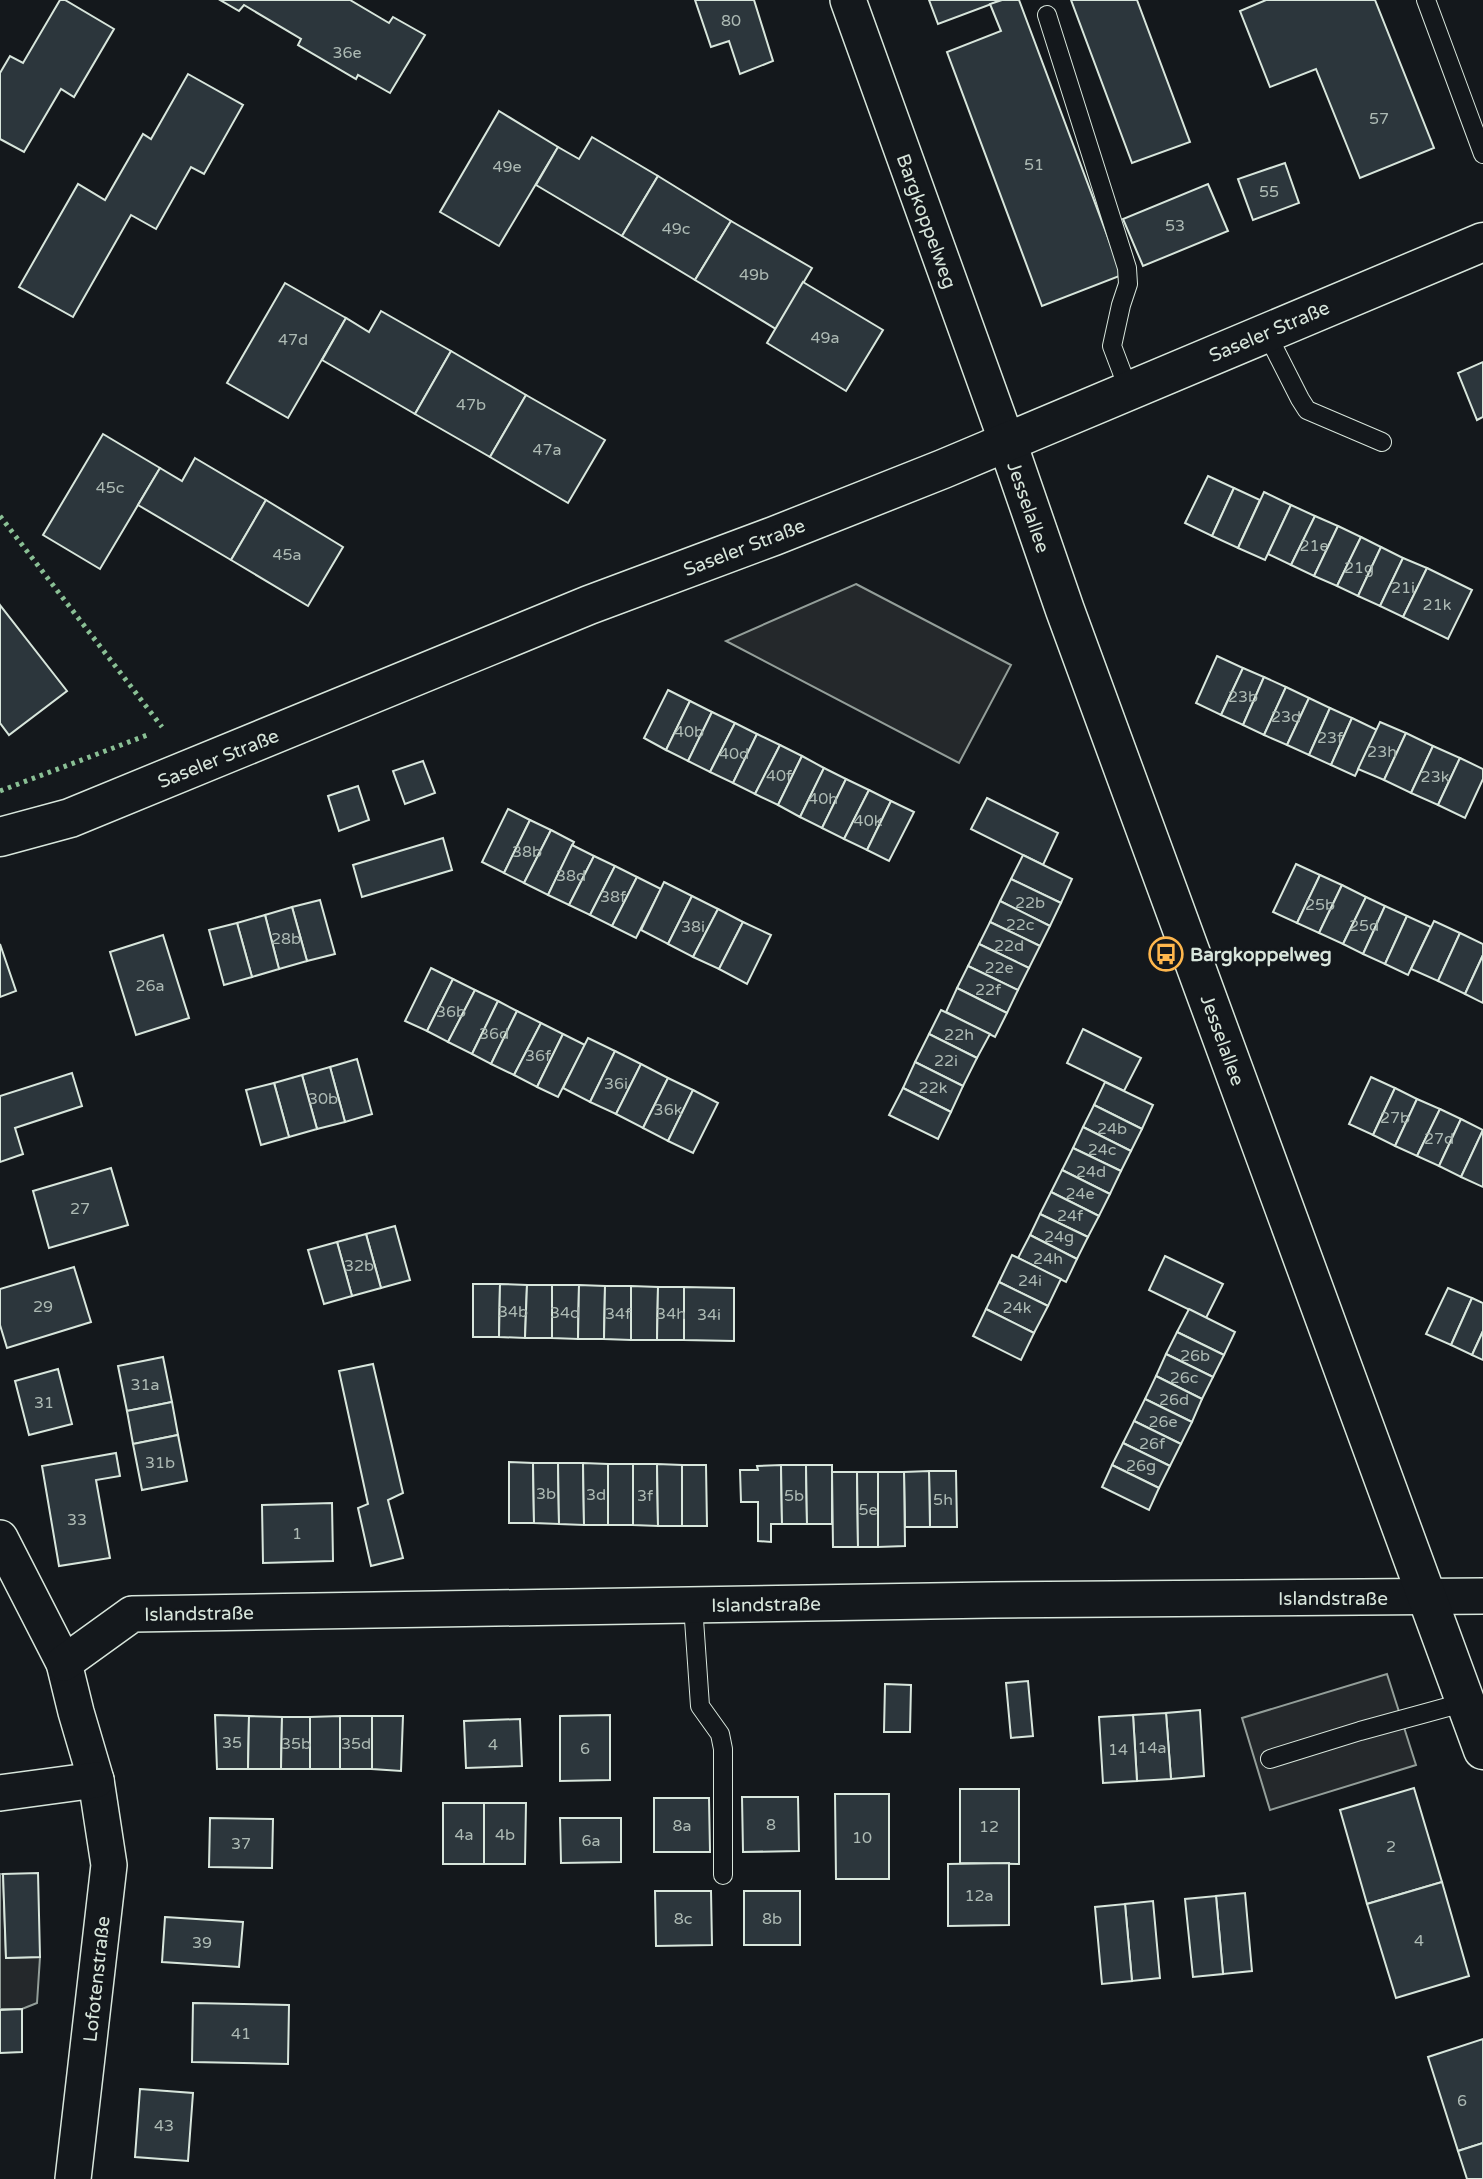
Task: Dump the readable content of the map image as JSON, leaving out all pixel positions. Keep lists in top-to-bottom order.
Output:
{
  "streets": {
    "street": [
      "Bargkoppelweg",
      "Saseler Straße",
      "Jesselallee",
      "Islandstraße",
      "Lofotenstraße"
    ]
  },
  "crossings": [
    ["Bargkoppelweg", "Saseler Straße"],
    ["Bargkoppelweg", "Jesselallee"],
    ["Saseler Straße", "Jesselallee"],
    ["Jesselallee", "Islandstraße"],
    ["Islandstraße", "Lofotenstraße"]
  ],
  "places": {
    "bus stop": ["Bargkoppelweg"]
  },
  "house_numbers": [
    "80",
    "36e",
    "57",
    "51",
    "49e",
    "55",
    "53",
    "49c",
    "49b",
    "49a",
    "47d",
    "47b",
    "47a",
    "45c",
    "21e",
    "45a",
    "21g",
    "21i",
    "21k",
    "23b",
    "23d",
    "40b",
    "23f",
    "23h",
    "40d",
    "40f",
    "23k",
    "40h",
    "40k",
    "38b",
    "38d",
    "38f",
    "22b",
    "25b",
    "22c",
    "25d",
    "38i",
    "28b",
    "22d",
    "22e",
    "26a",
    "22f",
    "36b",
    "36d",
    "22h",
    "36f",
    "22i",
    "36i",
    "22k",
    "30b",
    "36k",
    "27b",
    "24b",
    "27d",
    "24c",
    "24d",
    "24e",
    "27",
    "24f",
    "24g",
    "24h",
    "32b",
    "24i",
    "29",
    "24k",
    "34b",
    "34d",
    "34f",
    "34h",
    "34i",
    "26b",
    "26c",
    "31a",
    "26d",
    "31",
    "26e",
    "26f",
    "31b",
    "26g",
    "3b",
    "3d",
    "3f",
    "5b",
    "5h",
    "5e",
    "33",
    "1",
    "35",
    "35b",
    "35d",
    "4",
    "14a",
    "6",
    "14",
    "8",
    "8a",
    "12",
    "4a",
    "4b",
    "10",
    "6a",
    "37",
    "2",
    "12a",
    "8c",
    "8b",
    "4",
    "39",
    "41",
    "6",
    "43"
  ]
}
